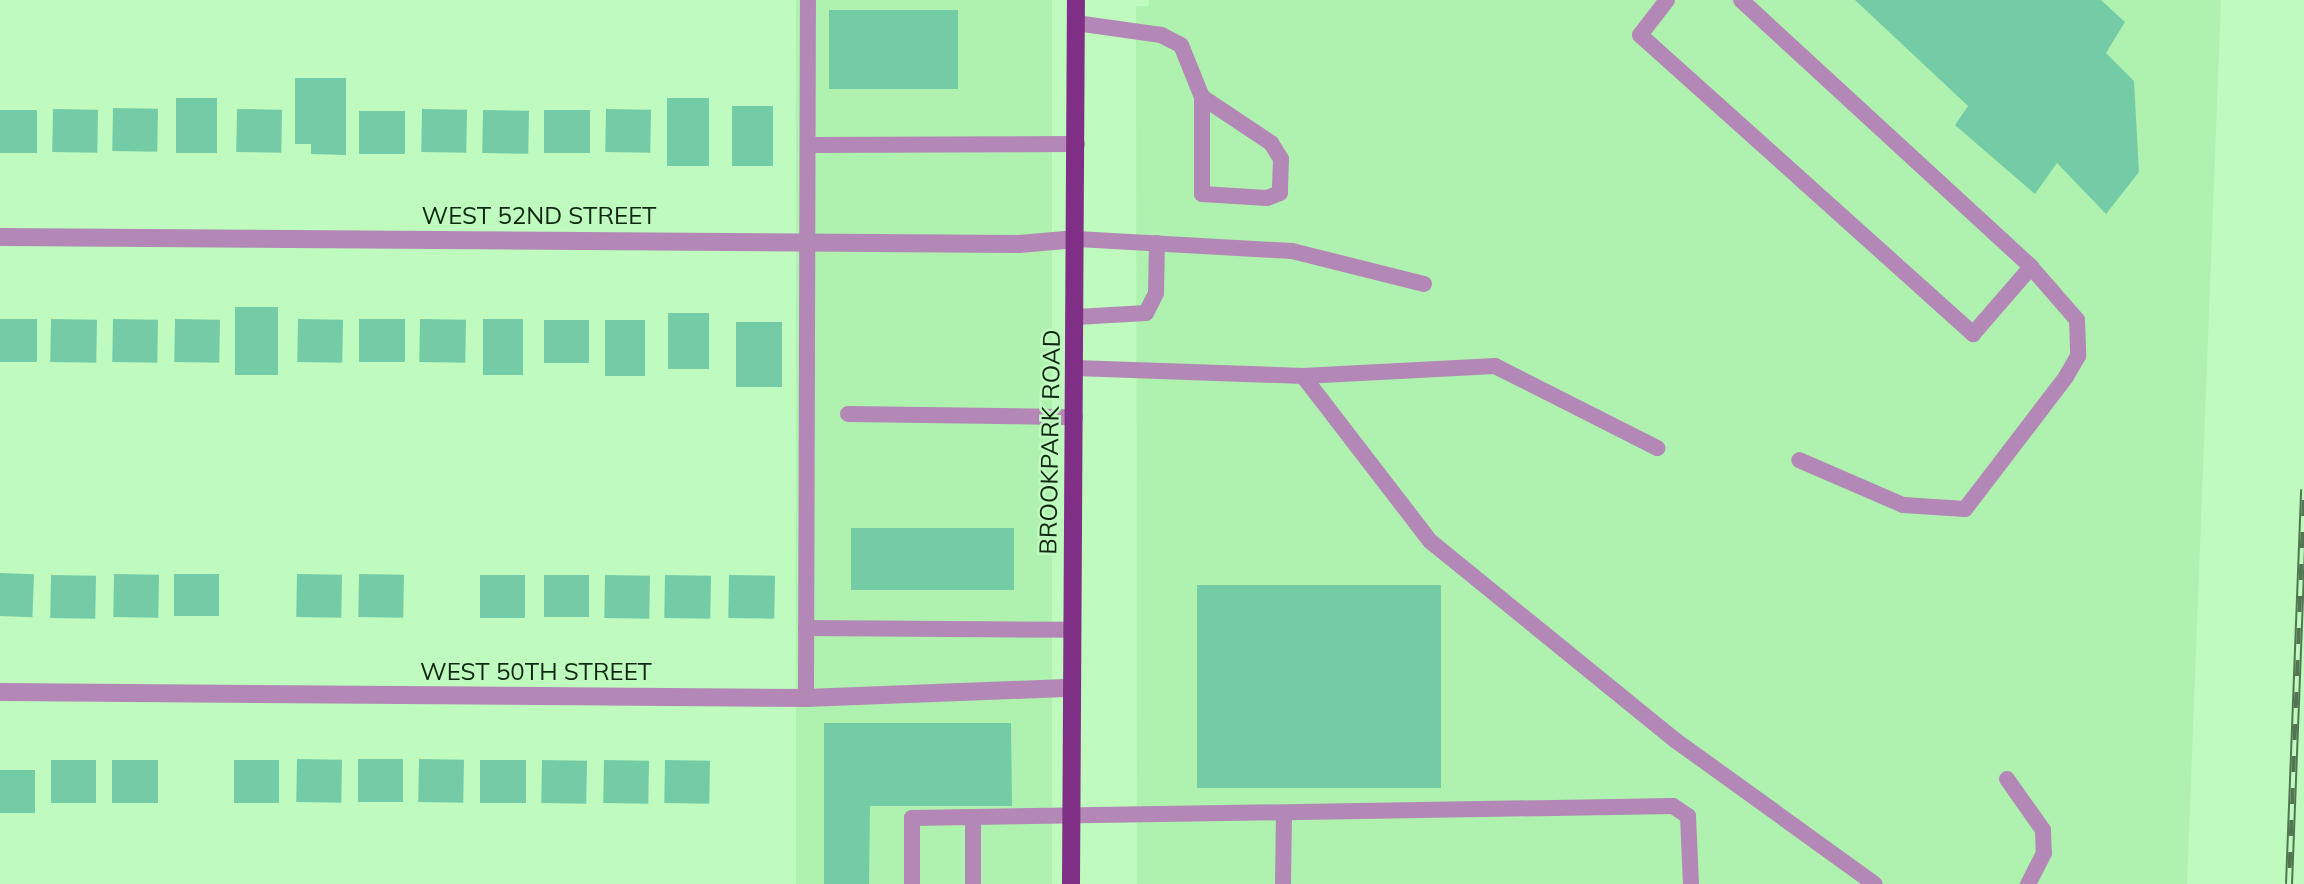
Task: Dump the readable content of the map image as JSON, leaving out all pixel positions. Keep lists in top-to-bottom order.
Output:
{
  "streets": {
    "main road": ["BROOKPARK ROAD"],
    "street": ["WEST 52ND STREET", "WEST 50TH STREET"]
  },
  "crossings": [
    ["WEST 52ND STREET", "BROOKPARK ROAD"],
    ["BROOKPARK ROAD", "WEST 50TH STREET"]
  ]
}
